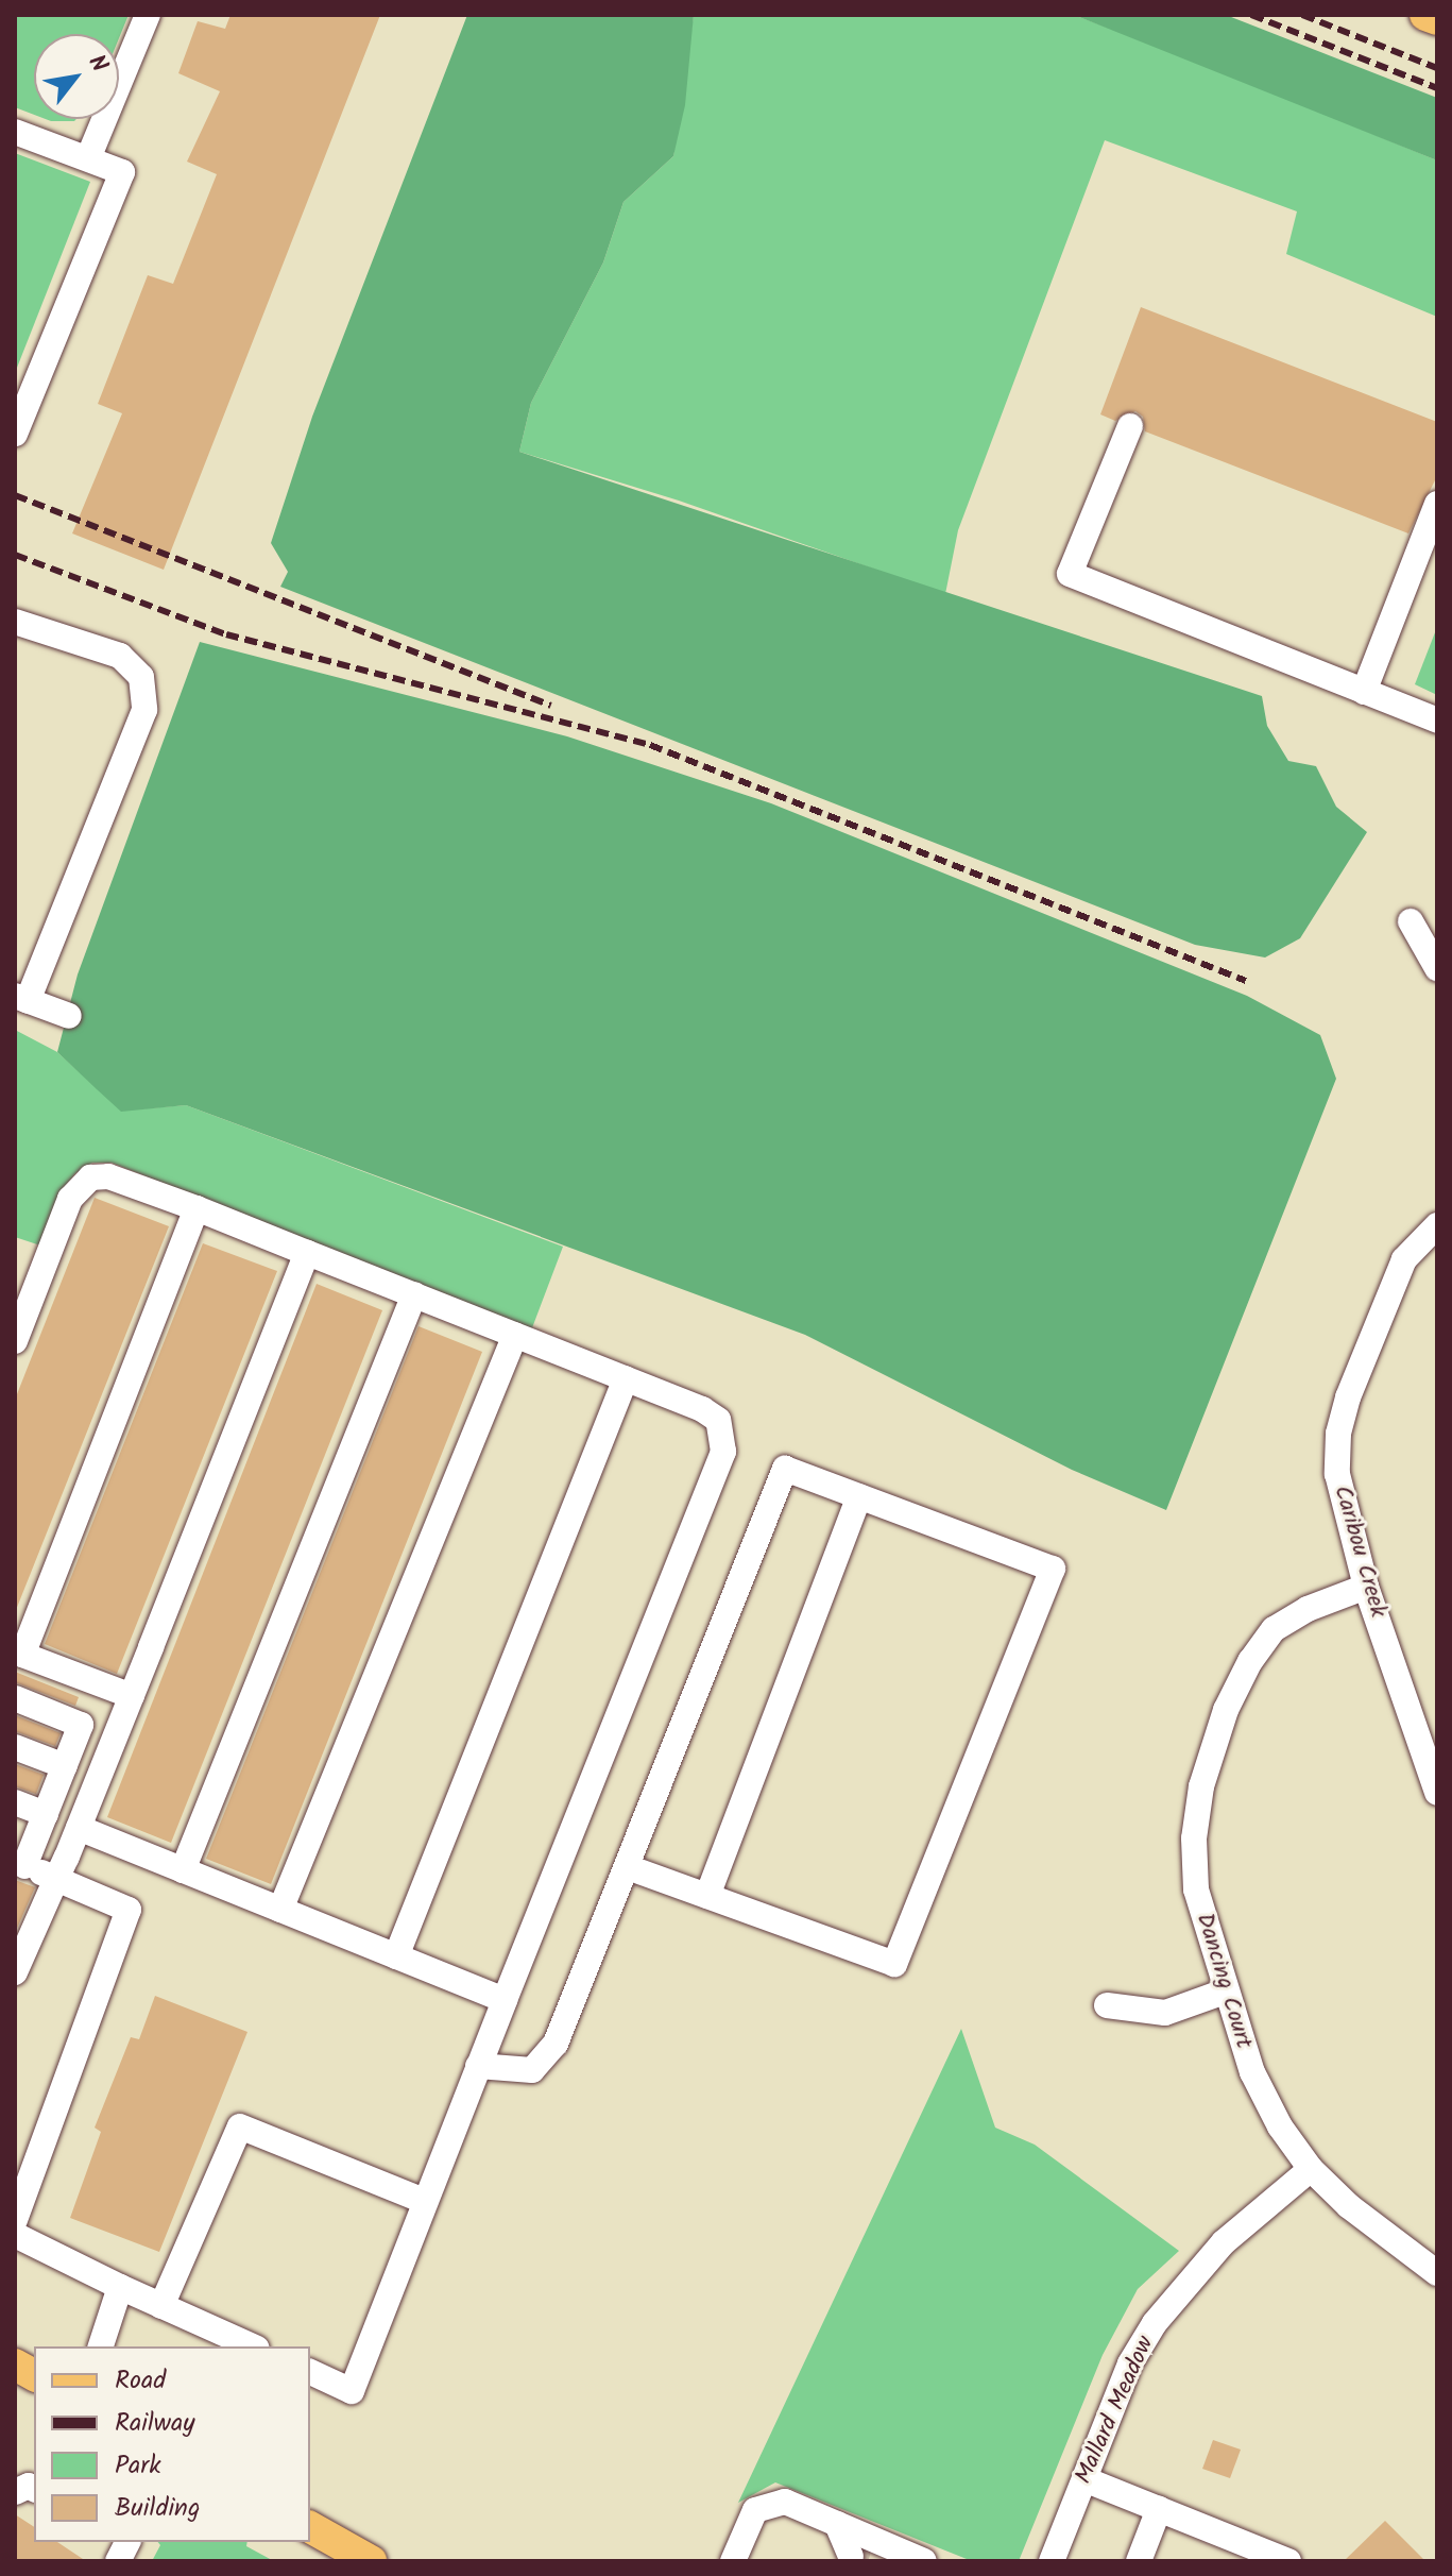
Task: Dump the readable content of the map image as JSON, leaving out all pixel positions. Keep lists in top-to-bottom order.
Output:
{
  "streets": {
    "street": ["Caribou Creek", "Dancing Court", "Mallard Meadow"]
  },
  "crossings": [
    ["Caribou Creek", "Dancing Court"],
    ["Dancing Court", "Mallard Meadow"]
  ],
  "legend": [
    "Road",
    "Railway",
    "Park",
    "Building"
  ],
  "north": "top right"
}
